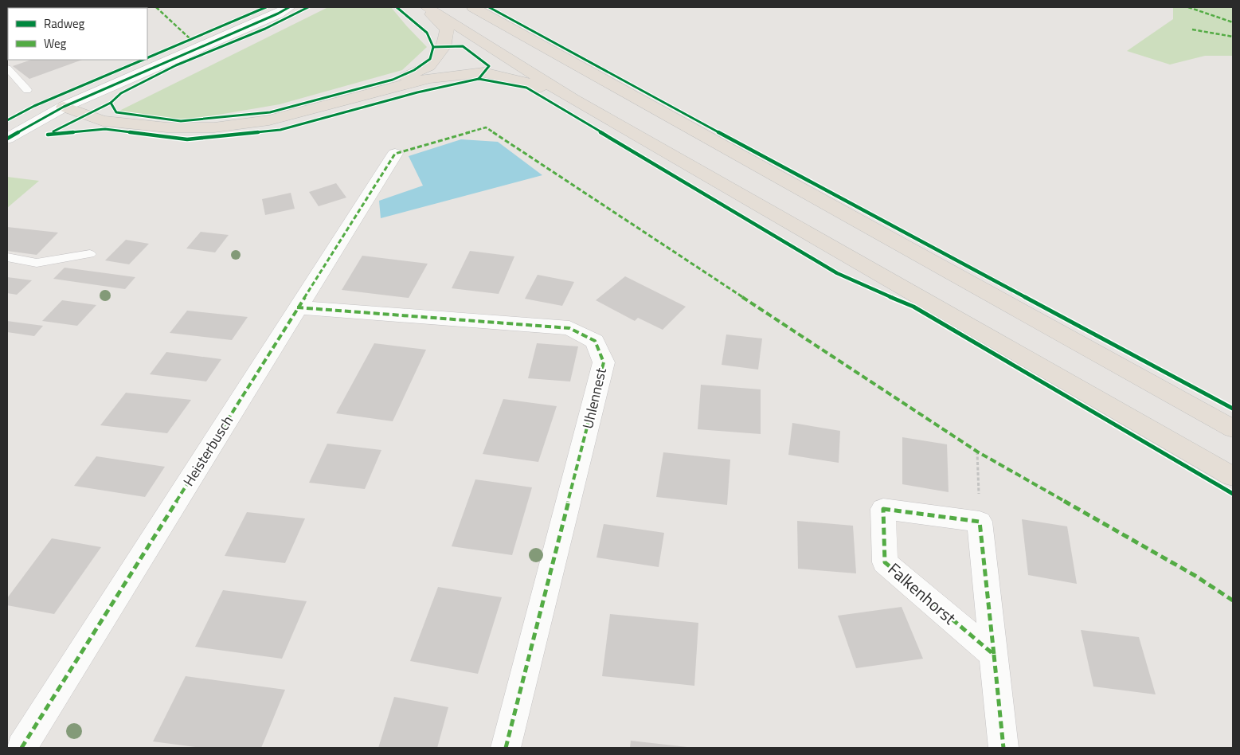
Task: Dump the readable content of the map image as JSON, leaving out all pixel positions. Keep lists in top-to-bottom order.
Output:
{
  "streets": {
    "street": ["Uhlennest", "Heisterbusch", "Falkenhorst"]
  },
  "crossings": [
    ["Uhlennest", "Heisterbusch"]
  ],
  "legend": ["Radweg", "Weg"]
}
